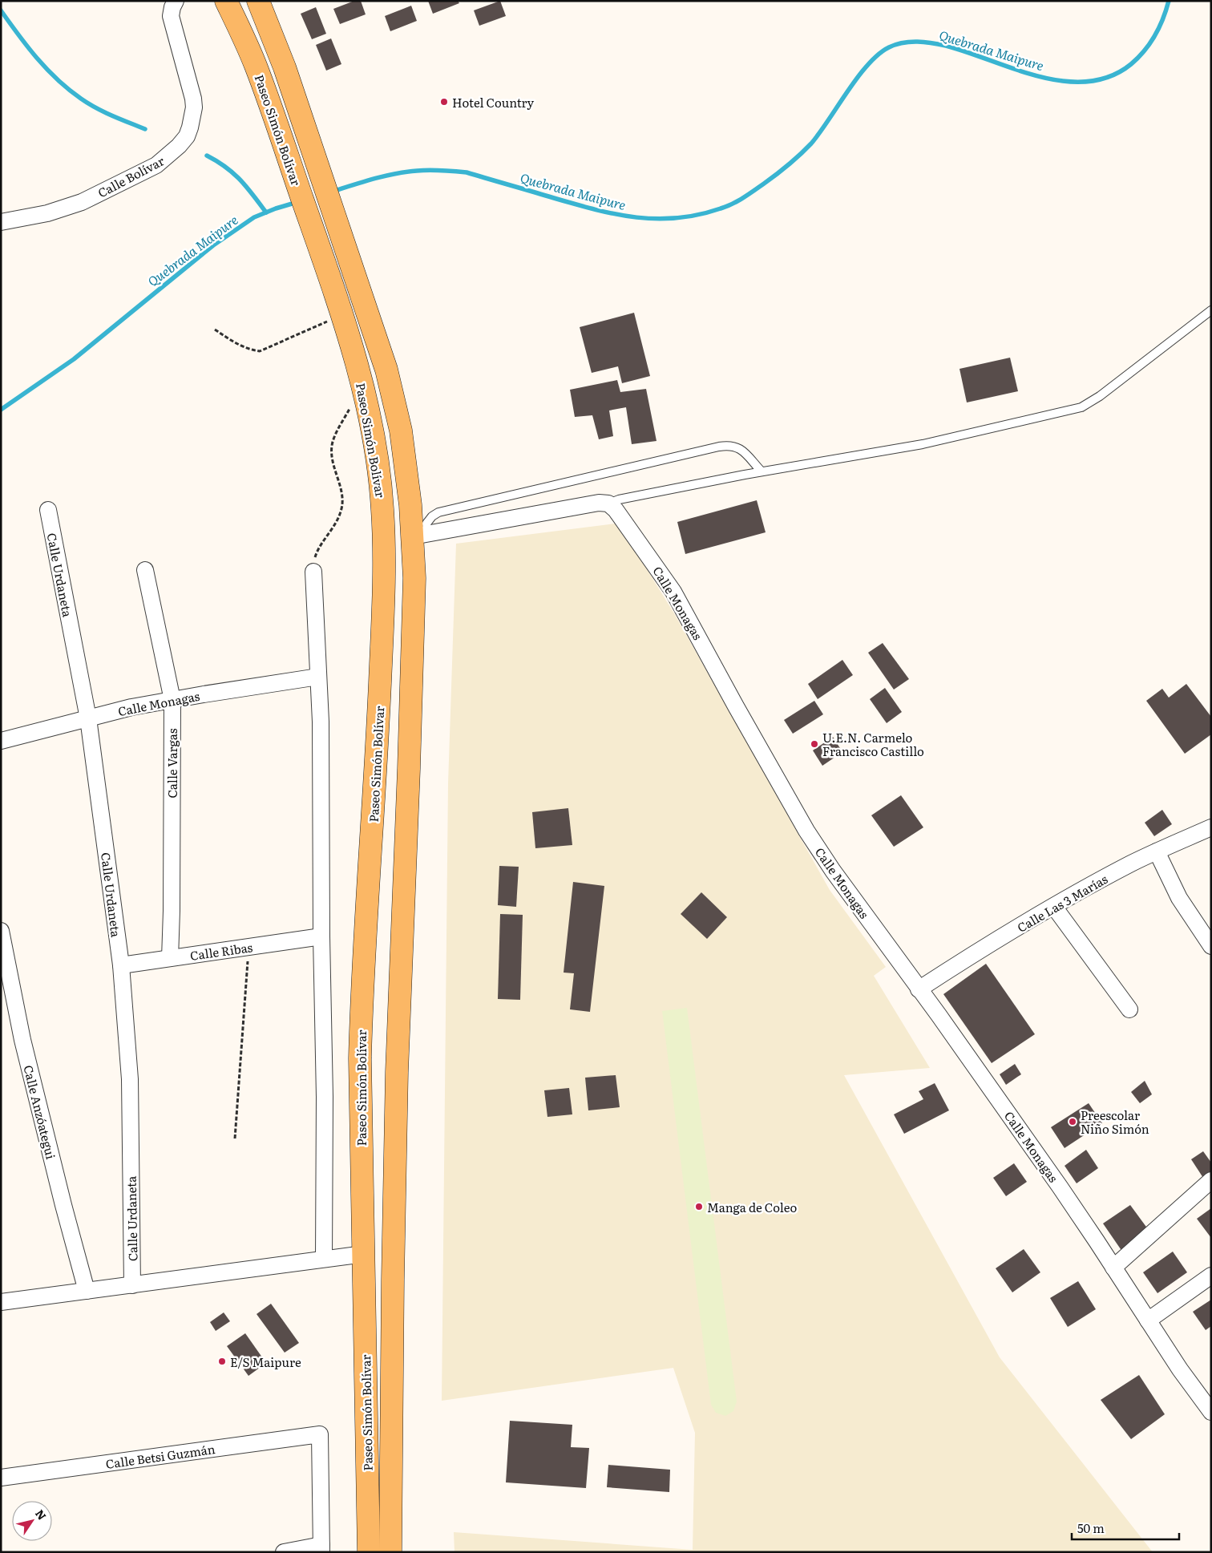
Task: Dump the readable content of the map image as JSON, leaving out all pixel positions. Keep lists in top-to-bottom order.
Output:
{
  "streets": {
    "main road": ["Paseo Simón Bolívar"],
    "street": [
      "Calle Bolívar",
      "Calle Urdaneta",
      "Calle Monagas",
      "Calle Vargas",
      "Calle Las 3 Marías",
      "Calle Ribas",
      "Calle Anzóategui",
      "Calle Betsi Guzmán"
    ]
  },
  "crossings": [
    ["Calle Urdaneta", "Calle Monagas"],
    ["Calle Urdaneta", "Calle Ribas"],
    ["Calle Monagas", "Calle Vargas"],
    ["Calle Monagas", "Calle Las 3 Marías"],
    ["Calle Vargas", "Calle Ribas"]
  ],
  "water": ["Quebrada Maipure"],
  "places": [
    "Hotel Country",
    "U.E.N. Carmelo Francisco Castillo",
    "Preescolar Niño Simón",
    "Manga de Coleo",
    "E/S Maipure"
  ],
  "scale_bar": "50 m",
  "north": "top right"
}
